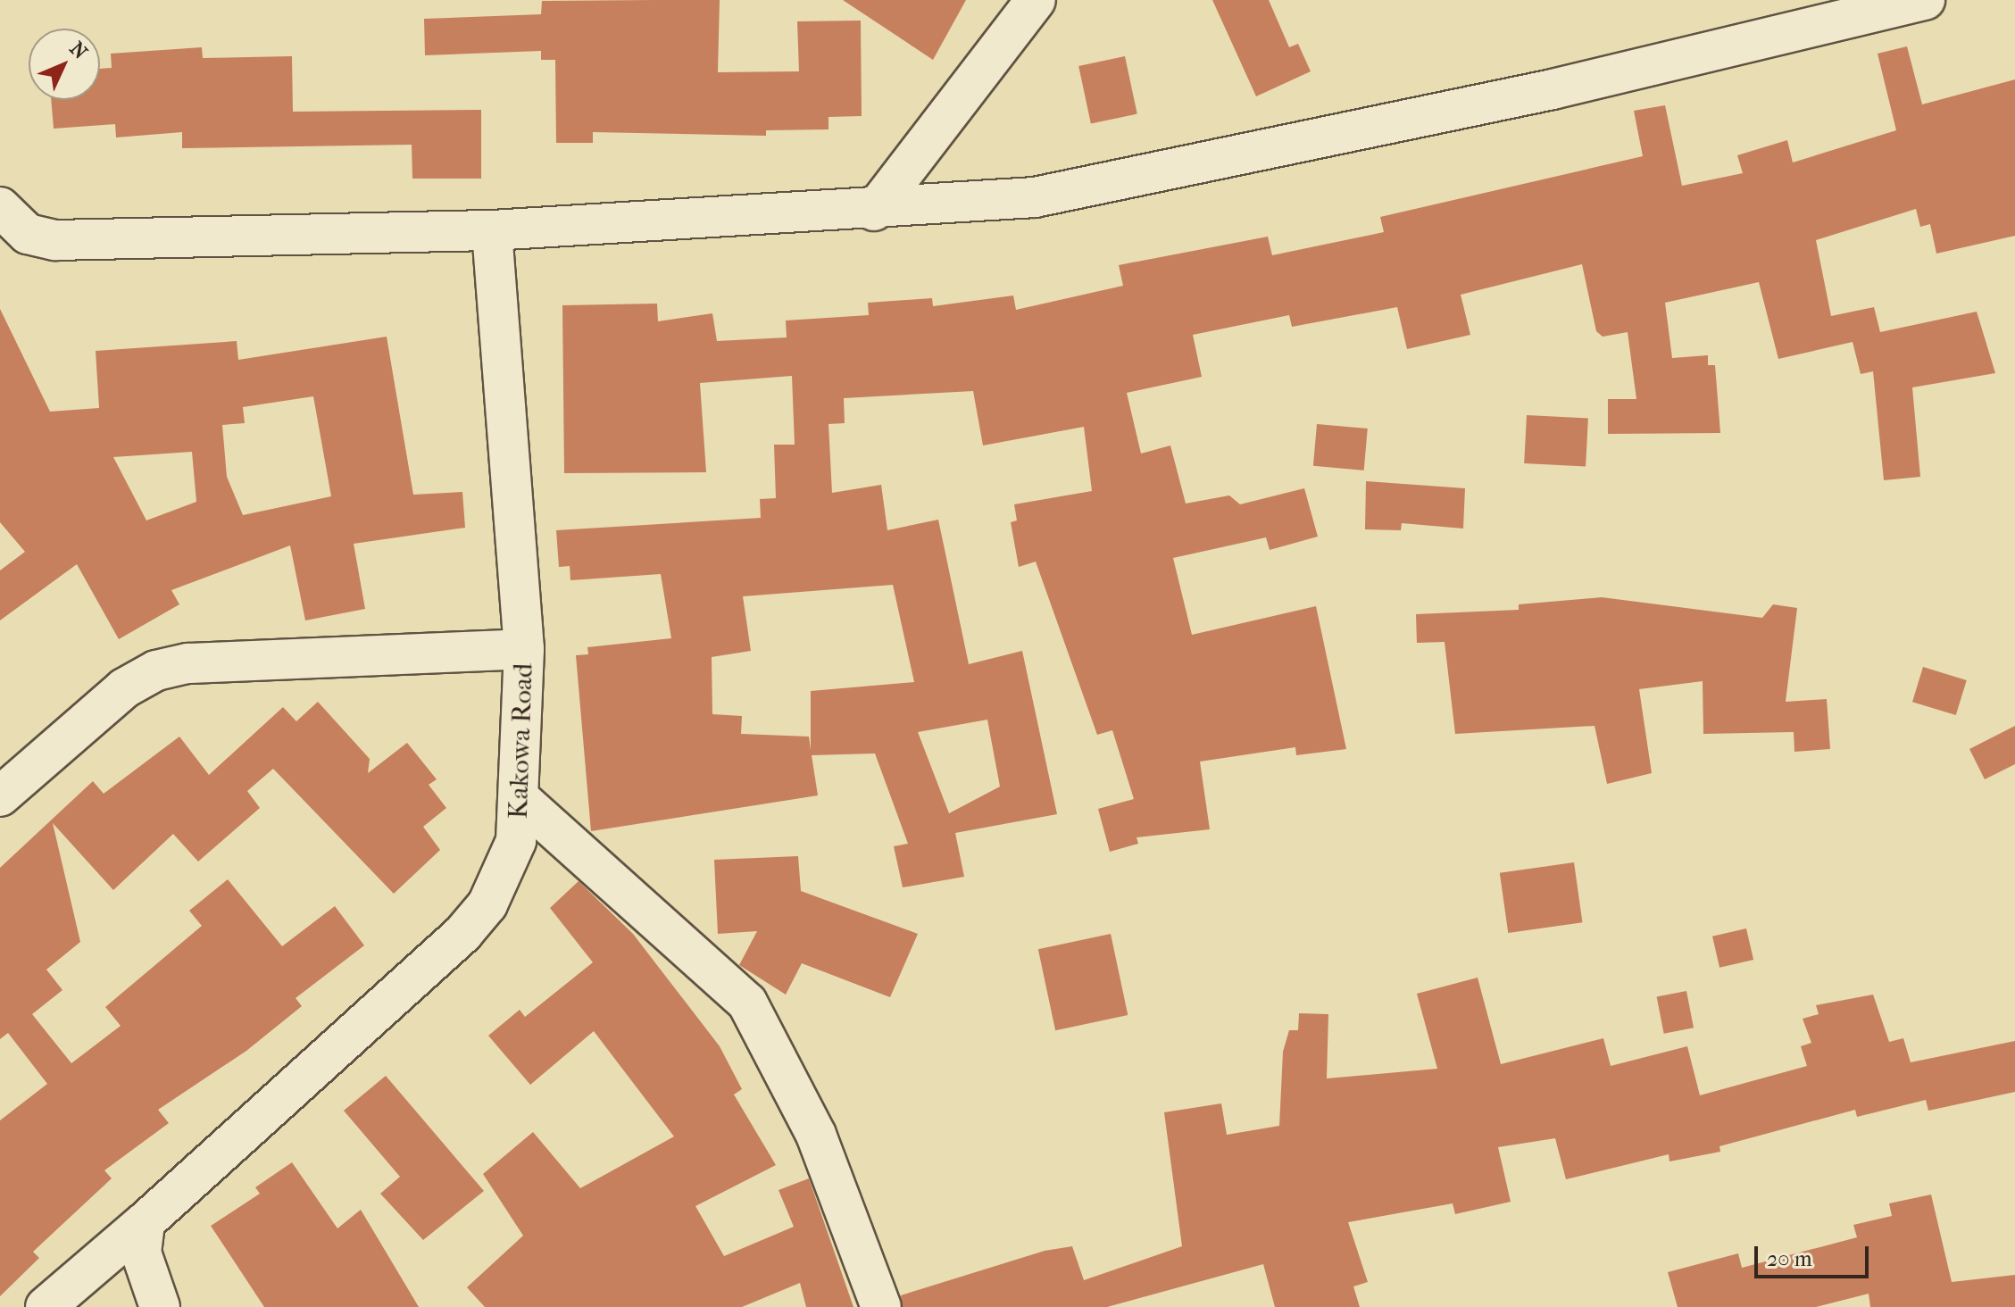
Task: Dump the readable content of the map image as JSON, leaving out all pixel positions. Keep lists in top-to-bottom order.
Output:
{
  "streets": {
    "street": ["Kakowa Road"]
  },
  "scale_bar": "20 m",
  "north": "top right"
}
